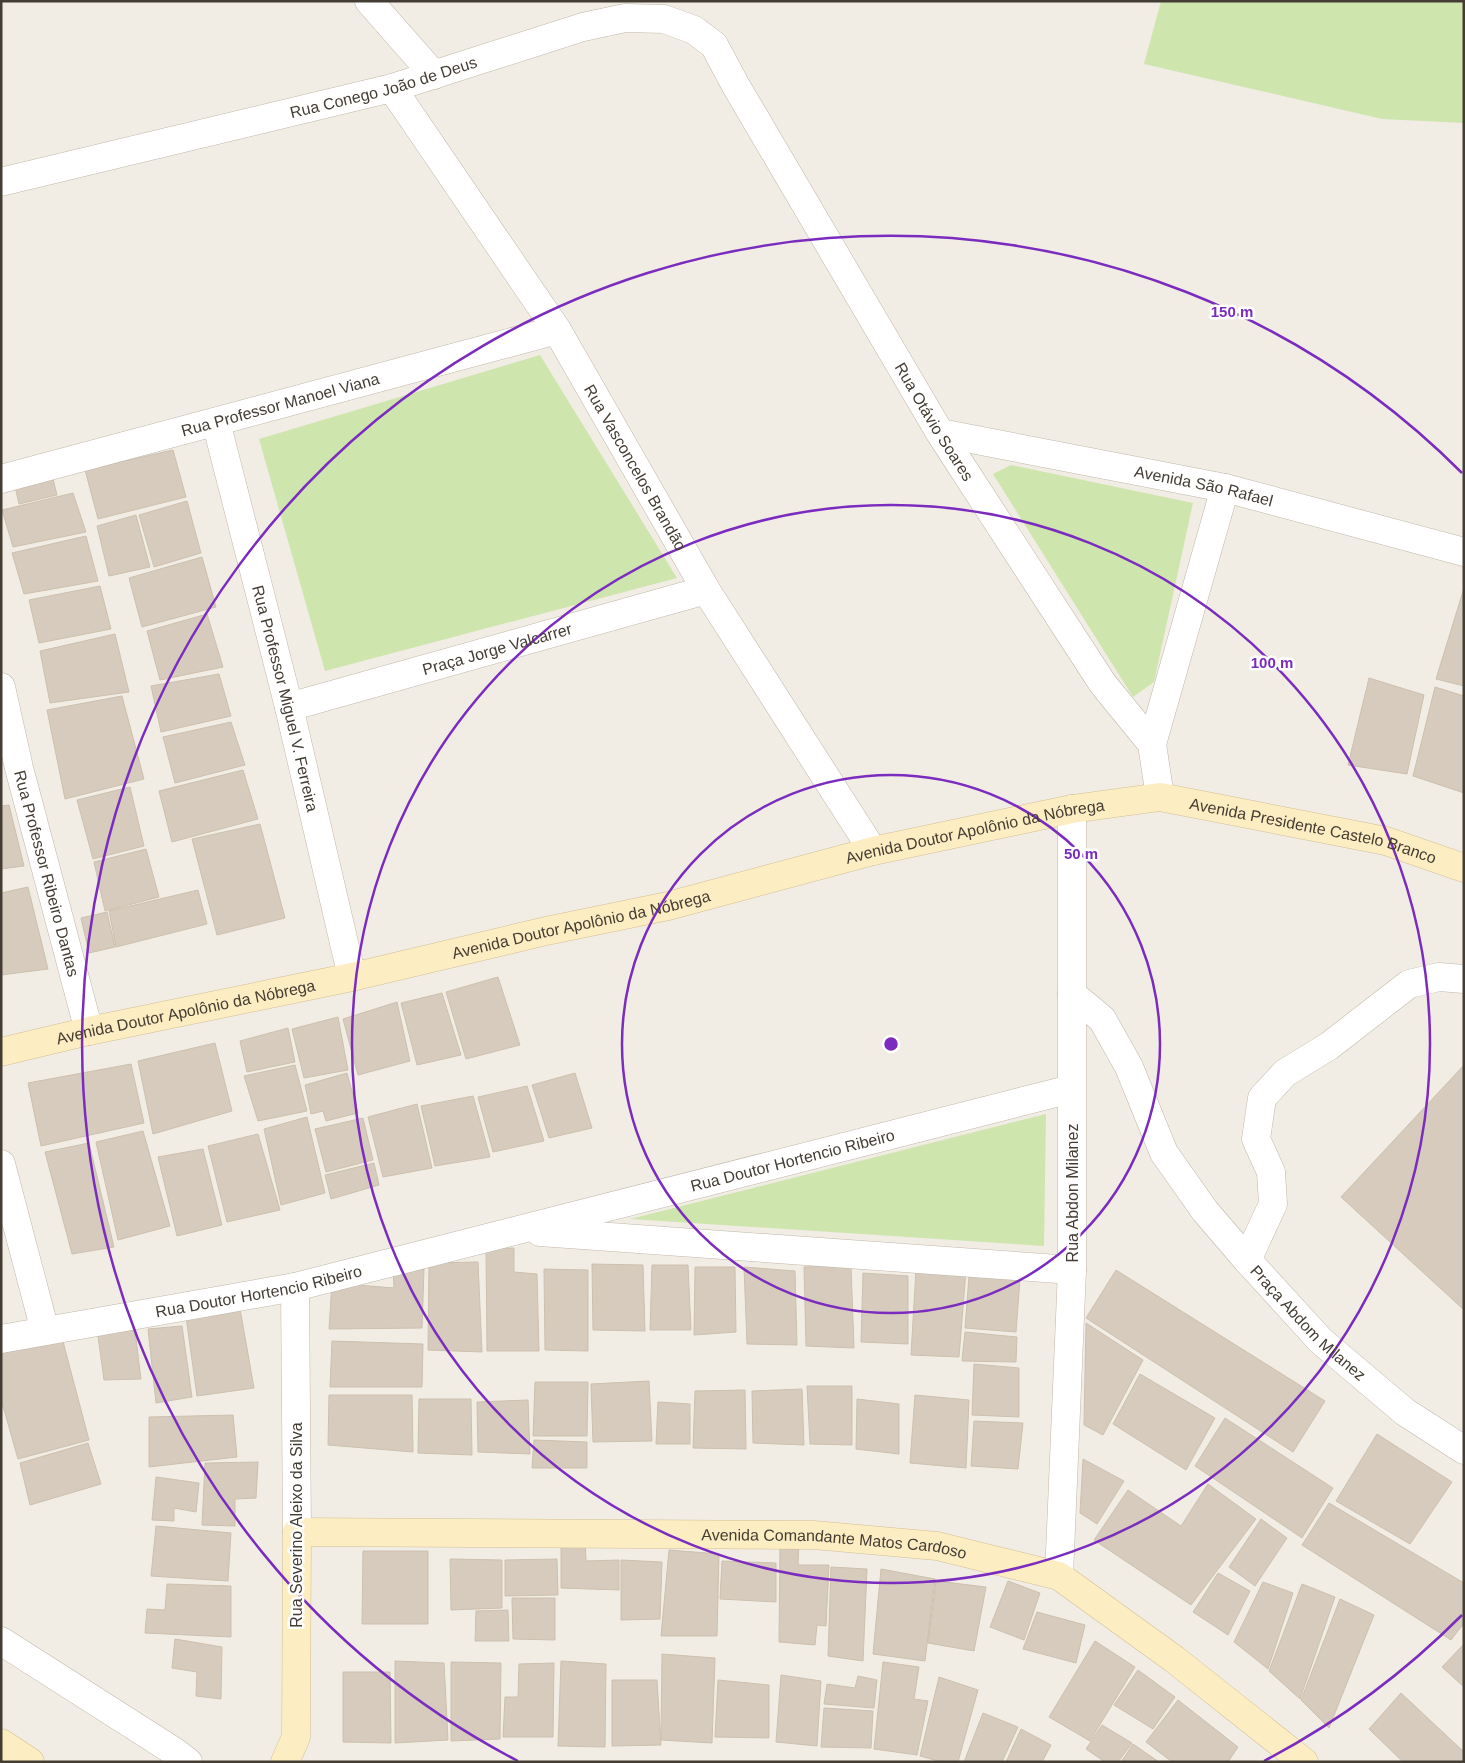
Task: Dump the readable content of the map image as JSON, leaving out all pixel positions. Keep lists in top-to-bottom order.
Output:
{
  "streets": {
    "main road": [
      "Avenida Presidente Castelo Branco",
      "Avenida Doutor Apolônio da Nóbrega",
      "Rua Severino Aleixo da Silva",
      "Avenida Comandante Matos Cardoso"
    ],
    "street": [
      "Rua Conego João de Deus",
      "Rua Professor Manoel Viana",
      "Rua Otávio Soares",
      "Rua Vasconcelos Brandão",
      "Avenida São Rafael",
      "Praça Jorge Valcarrer",
      "Rua Professor Miguel V. Ferreira",
      "Rua Professor Ribeiro Dantas",
      "Rua Doutor Hortencio Ribeiro",
      "Rua Abdon Milanez",
      "Praça Abdom Milanez"
    ]
  },
  "crossings": [
    ["Rua Conego João de Deus", "Rua Otávio Soares"],
    ["Rua Conego João de Deus", "Rua Vasconcelos Brandão"],
    ["Rua Professor Manoel Viana", "Rua Vasconcelos Brandão"],
    ["Rua Professor Manoel Viana", "Rua Professor Miguel V. Ferreira"],
    ["Rua Otávio Soares", "Avenida São Rafael"],
    ["Rua Vasconcelos Brandão", "Praça Jorge Valcarrer"],
    ["Rua Vasconcelos Brandão", "Avenida Doutor Apolônio da Nóbrega"],
    ["Praça Jorge Valcarrer", "Rua Professor Miguel V. Ferreira"],
    ["Rua Professor Miguel V. Ferreira", "Avenida Doutor Apolônio da Nóbrega"],
    ["Avenida Presidente Castelo Branco", "Avenida Doutor Apolônio da Nóbrega"],
    ["Avenida Doutor Apolônio da Nóbrega", "Rua Professor Ribeiro Dantas"],
    ["Avenida Doutor Apolônio da Nóbrega", "Rua Abdon Milanez"],
    ["Rua Doutor Hortencio Ribeiro", "Rua Abdon Milanez"],
    ["Rua Doutor Hortencio Ribeiro", "Rua Severino Aleixo da Silva"],
    ["Rua Abdon Milanez", "Avenida Comandante Matos Cardoso"],
    ["Rua Severino Aleixo da Silva", "Avenida Comandante Matos Cardoso"]
  ],
  "rings": ["150 m", "100 m", "50 m"]
}
